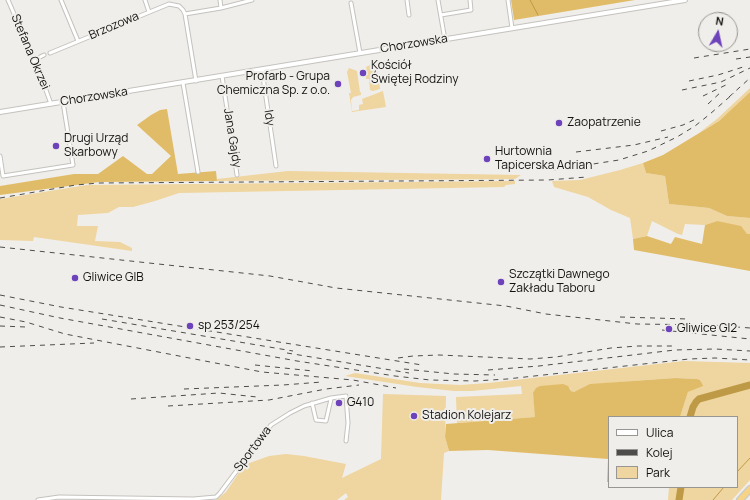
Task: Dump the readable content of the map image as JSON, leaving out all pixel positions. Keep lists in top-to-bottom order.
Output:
{
  "streets": {
    "main road": ["Chorzowska"],
    "street": [
      "Brzozowa",
      "Stefana Okrzei",
      "Idy",
      "Jana Gajdy",
      "Sportowa"
    ]
  },
  "crossings": [
    ["Chorzowska", "Stefana Okrzei"],
    ["Chorzowska", "Idy"],
    ["Chorzowska", "Jana Gajdy"]
  ],
  "places": [
    "Kościół Świętej Rodziny",
    "Profarb - Grupa Chemiczna Sp. z o.o.",
    "Zaopatrzenie",
    "Drugi Urząd Skarbowy",
    "Hurtownia Tapicerska Adrian",
    "Gliwice GlB",
    "Szczątki Dawnego Zakładu Taboru",
    "sp 253/254",
    "Gliwice Gl2",
    "G410",
    "Stadion Kolejarz"
  ],
  "legend": ["Ulica", "Kolej", "Park"],
  "north": "top"
}
